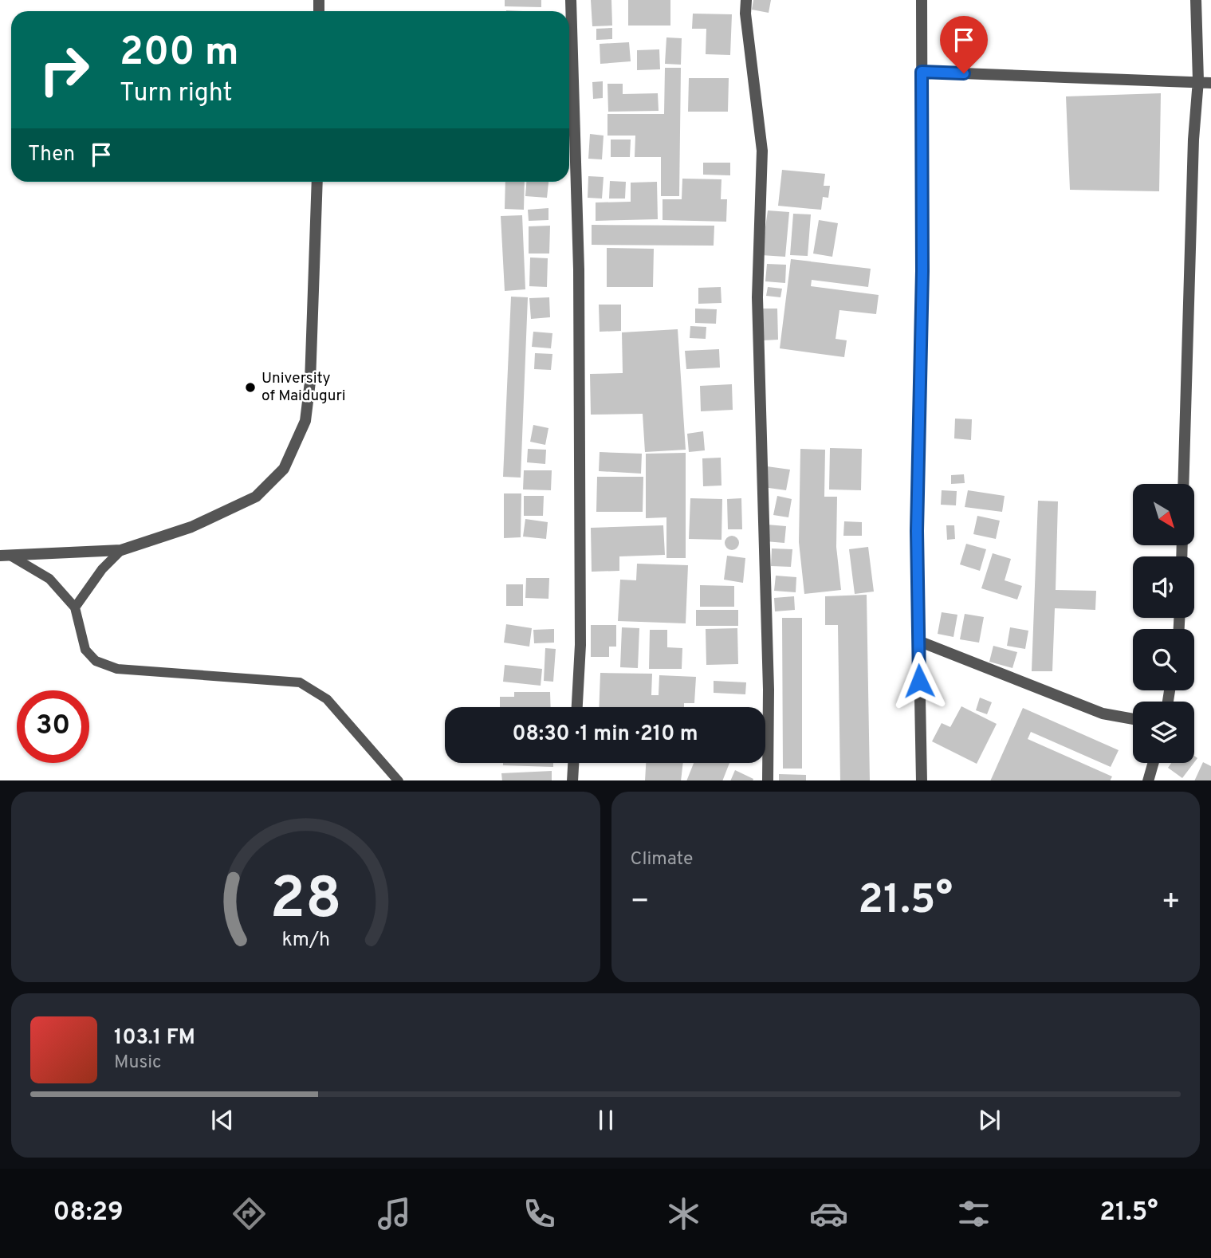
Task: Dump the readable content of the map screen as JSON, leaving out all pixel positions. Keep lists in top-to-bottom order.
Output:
{
  "places": ["University of Maiduguri"],
  "north": "bottom right",
  "page": {
    "turn": ["200 m", "Turn right"],
    "then": "Then",
    "limit": "30",
    "trip": "08:30 · 1 min · 210 m",
    "tile": "Climate",
    "heat": ["−", "21.5°", "+"],
    "song": ["103.1 FM", "Music"],
    "tabs": ["08:29", "21.5°"],
    "gauge": ["28", "km/h"]
  }
}
